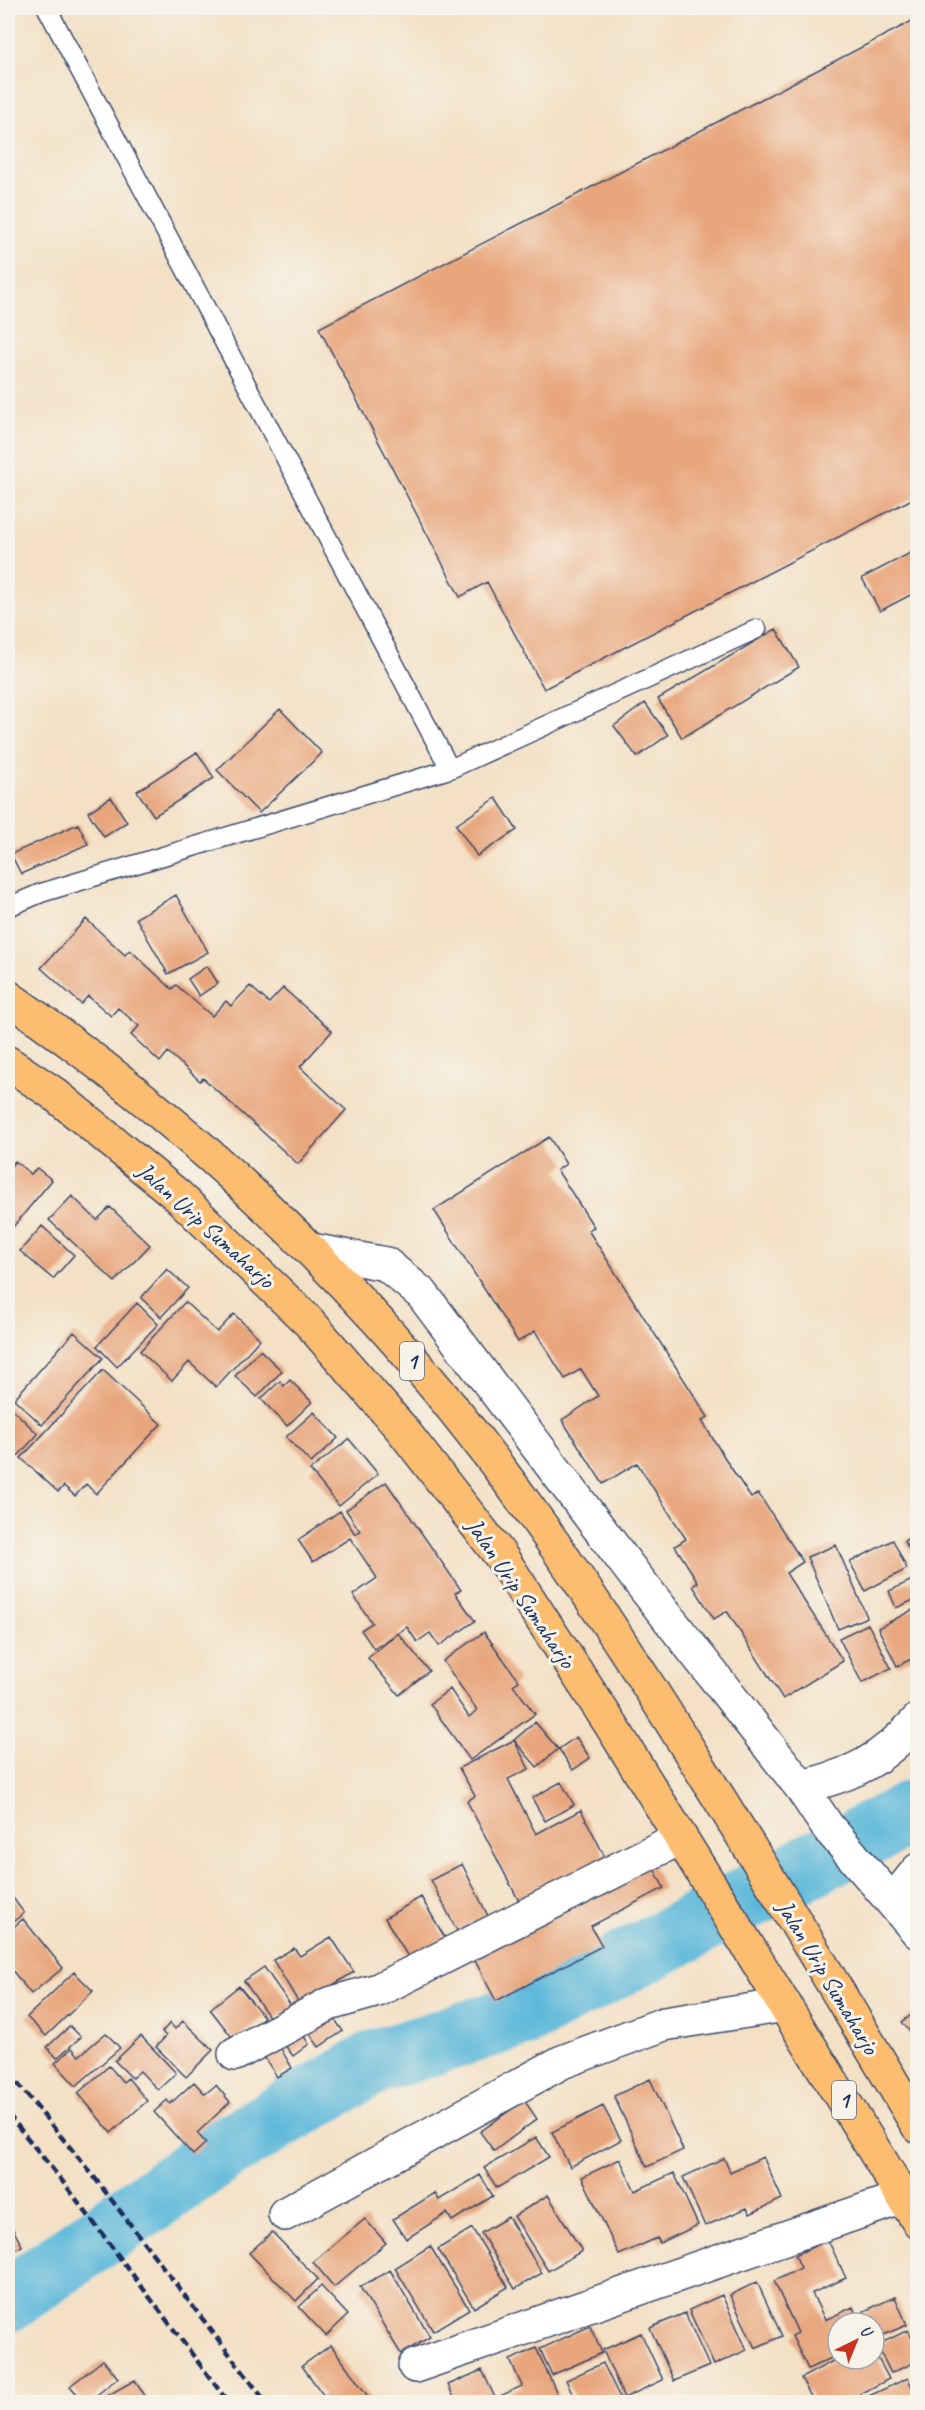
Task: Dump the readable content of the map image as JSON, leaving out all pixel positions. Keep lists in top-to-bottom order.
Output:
{
  "streets": {
    "highway": ["Jalan Urip Sumaharjo", "1"]
  },
  "north": "top right"
}
